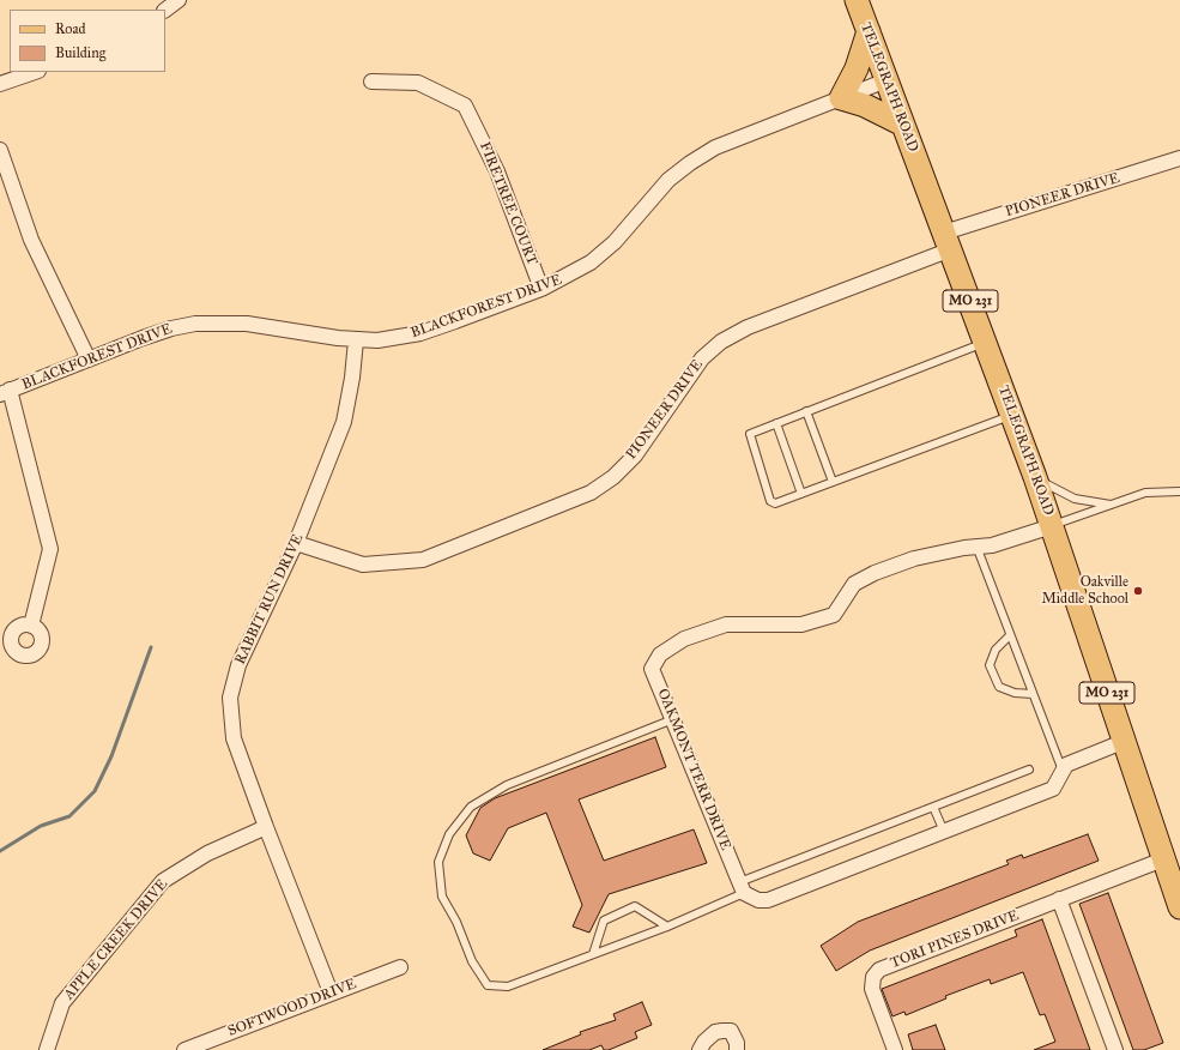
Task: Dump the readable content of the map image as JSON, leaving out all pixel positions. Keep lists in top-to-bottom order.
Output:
{
  "streets": {
    "main road": ["TELEGRAPH ROAD", "MO 231"],
    "street": [
      "PIONEER DRIVE",
      "FIRETREE COURT",
      "BLACKFOREST DRIVE",
      "RABBIT RUN DRIVE",
      "OAKMONT TERR DRIVE",
      "APPLE CREEK DRIVE",
      "TORI PINES DRIVE",
      "SOFTWOOD DRIVE"
    ]
  },
  "crossings": [
    ["TELEGRAPH ROAD", "PIONEER DRIVE"],
    ["TELEGRAPH ROAD", "BLACKFOREST DRIVE"],
    ["TELEGRAPH ROAD", "OAKMONT TERR DRIVE"],
    ["TELEGRAPH ROAD", "TORI PINES DRIVE"],
    ["PIONEER DRIVE", "RABBIT RUN DRIVE"],
    ["FIRETREE COURT", "BLACKFOREST DRIVE"],
    ["BLACKFOREST DRIVE", "RABBIT RUN DRIVE"],
    ["RABBIT RUN DRIVE", "APPLE CREEK DRIVE"],
    ["RABBIT RUN DRIVE", "SOFTWOOD DRIVE"]
  ],
  "places": ["Oakville Middle School"],
  "legend": ["Road", "Building"]
}
